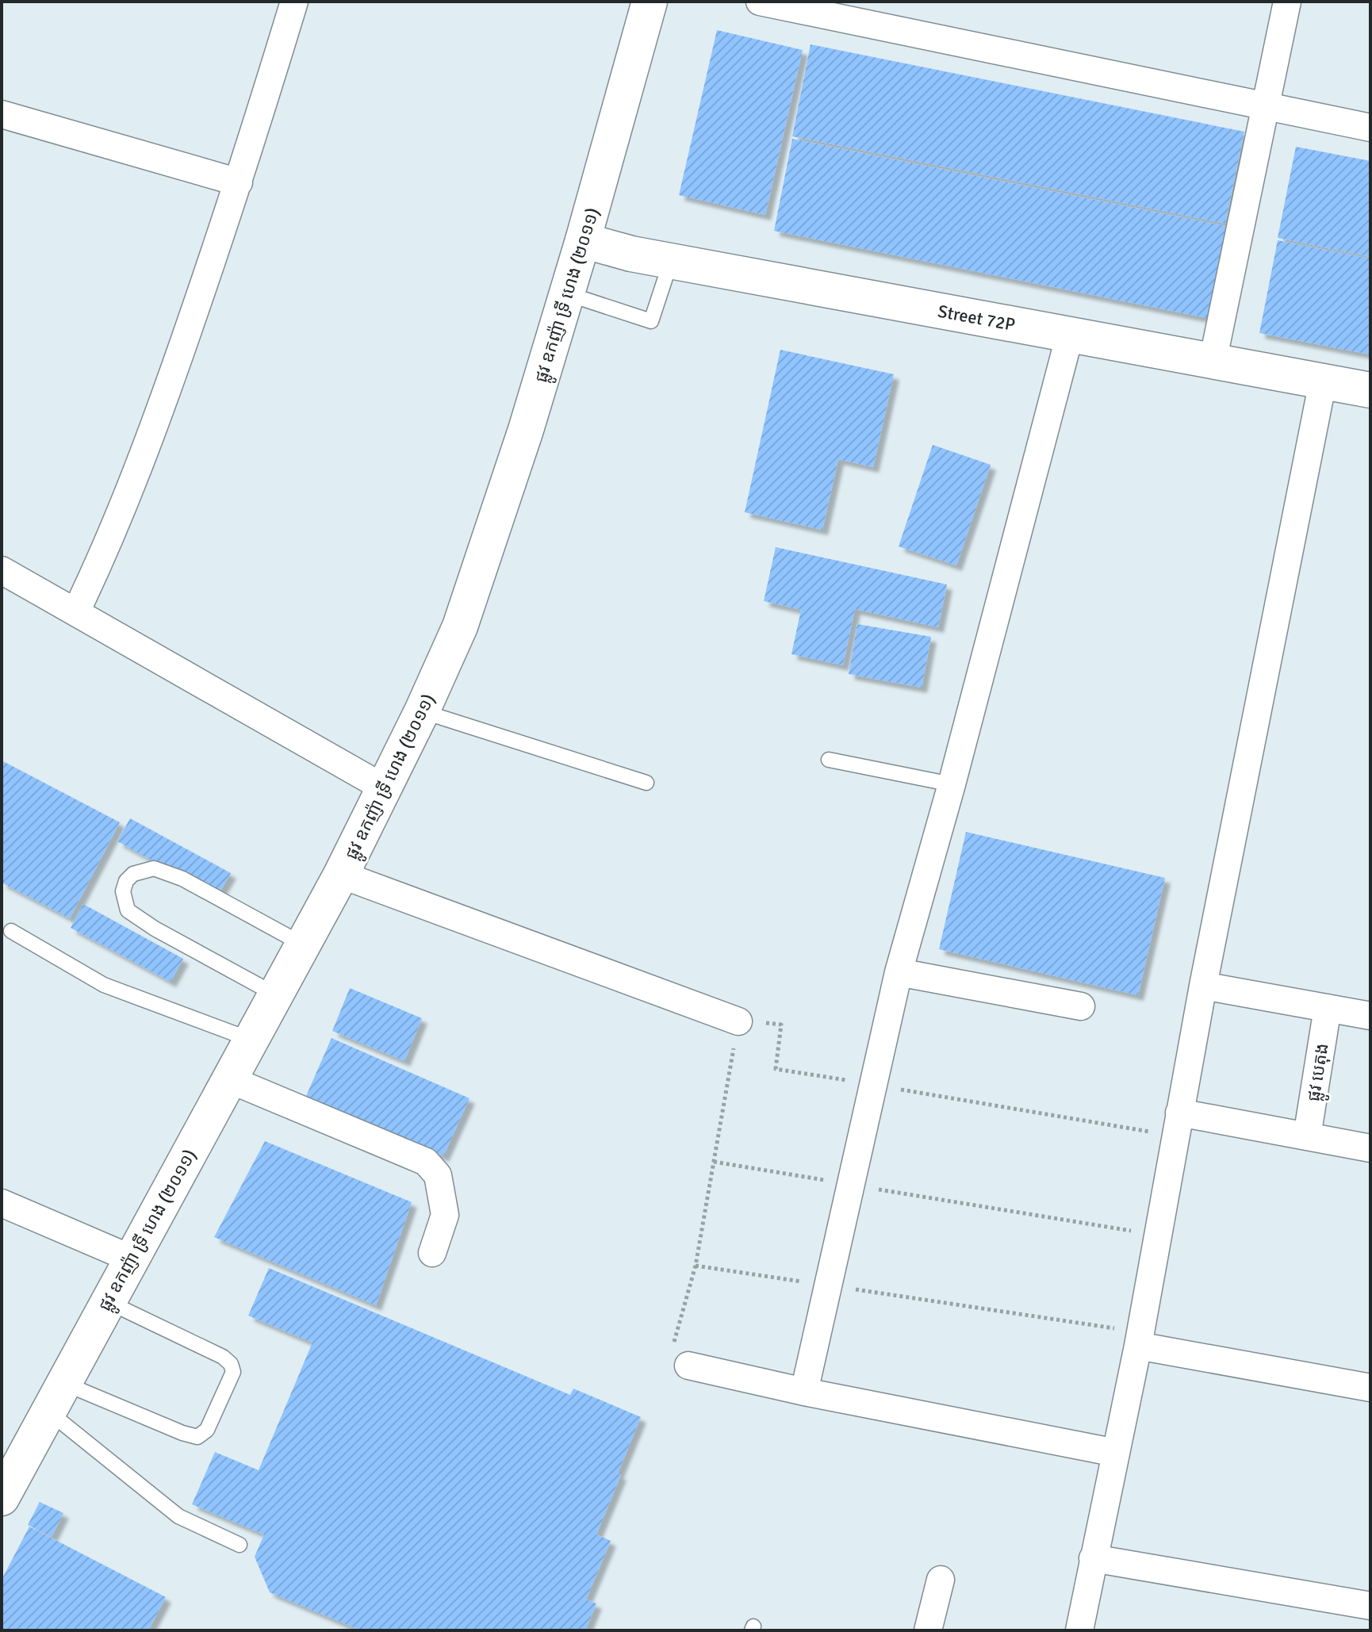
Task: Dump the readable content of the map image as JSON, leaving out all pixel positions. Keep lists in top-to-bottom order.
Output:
{
  "streets": {
    "main road": ["ផ្លូវ ឧកញ៉ា ទ្រី ហេង (២០១១)", "Street 72P"],
    "street": ["ផ្លូវ បេតុង"]
  },
  "crossings": [
    ["ផ្លូវ ឧកញ៉ា ទ្រី ហេង (២០១១)", "Street 72P"]
  ]
}
